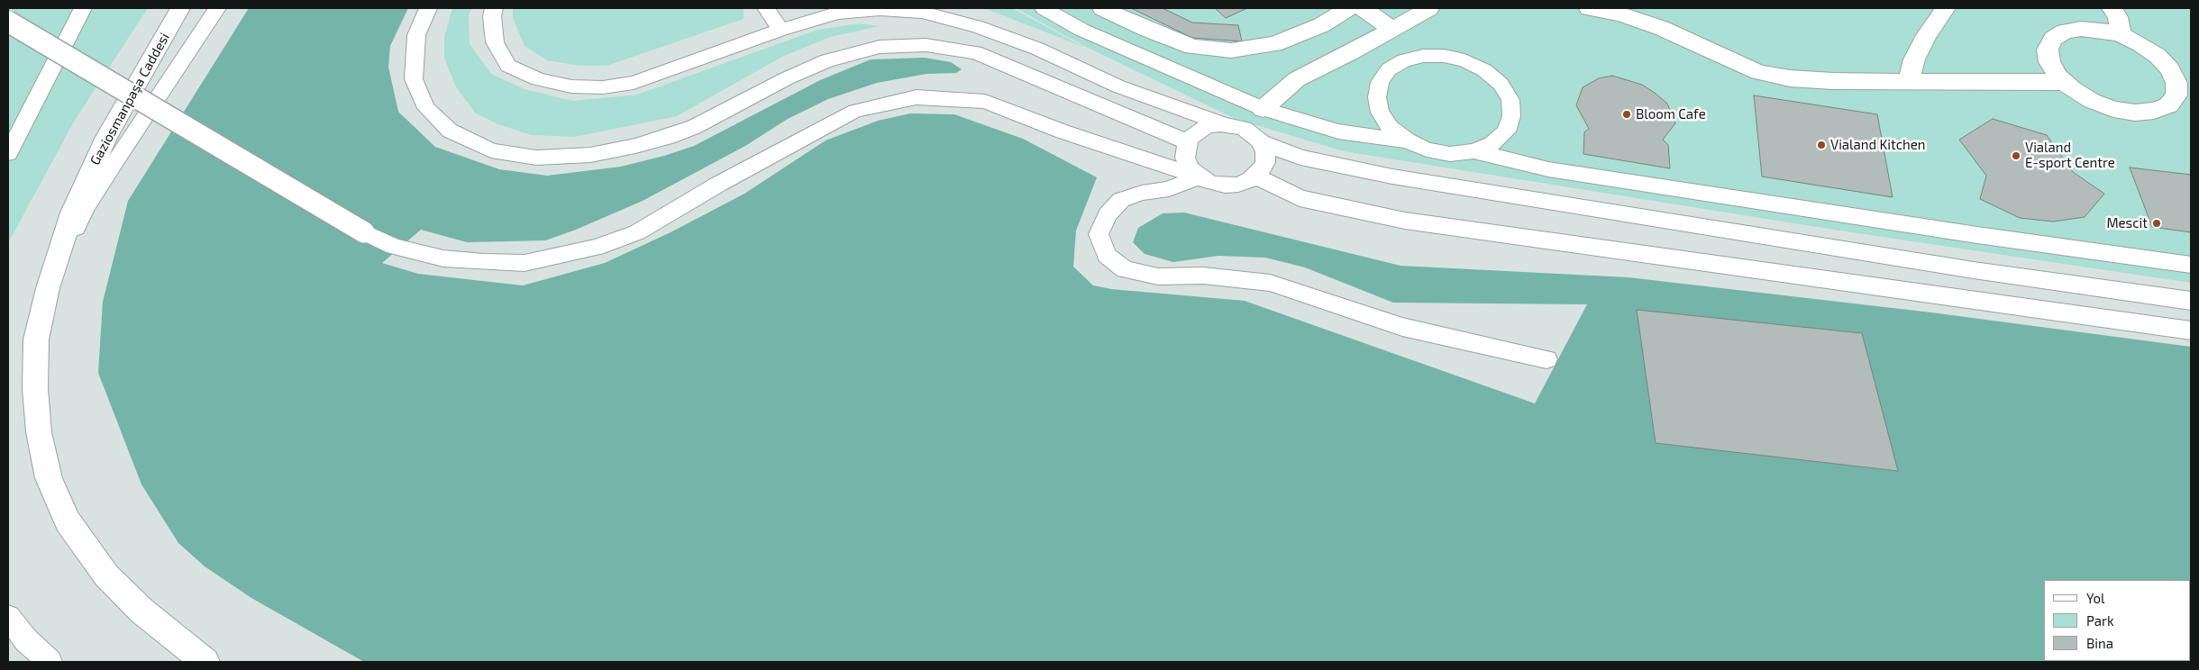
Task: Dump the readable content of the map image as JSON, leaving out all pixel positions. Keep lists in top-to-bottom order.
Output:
{
  "streets": {
    "street": ["Gaziosmanpaşa Caddesi"]
  },
  "places": [
    "Bloom Cafe",
    "Vialand Kitchen",
    "Vialand E-sport Centre",
    "Mescit"
  ],
  "legend": ["Yol", "Park", "Bina"]
}
